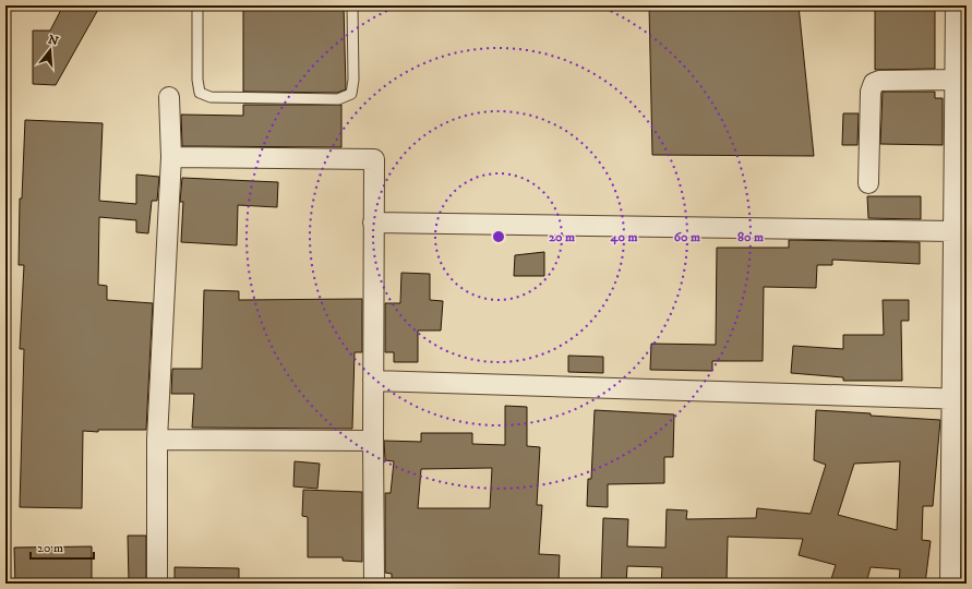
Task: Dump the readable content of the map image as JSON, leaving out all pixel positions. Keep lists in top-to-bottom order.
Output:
{
  "scale_bar": "20 m",
  "north": "top",
  "rings": [
    "20 m",
    "40 m",
    "60 m",
    "80 m"
  ]
}
